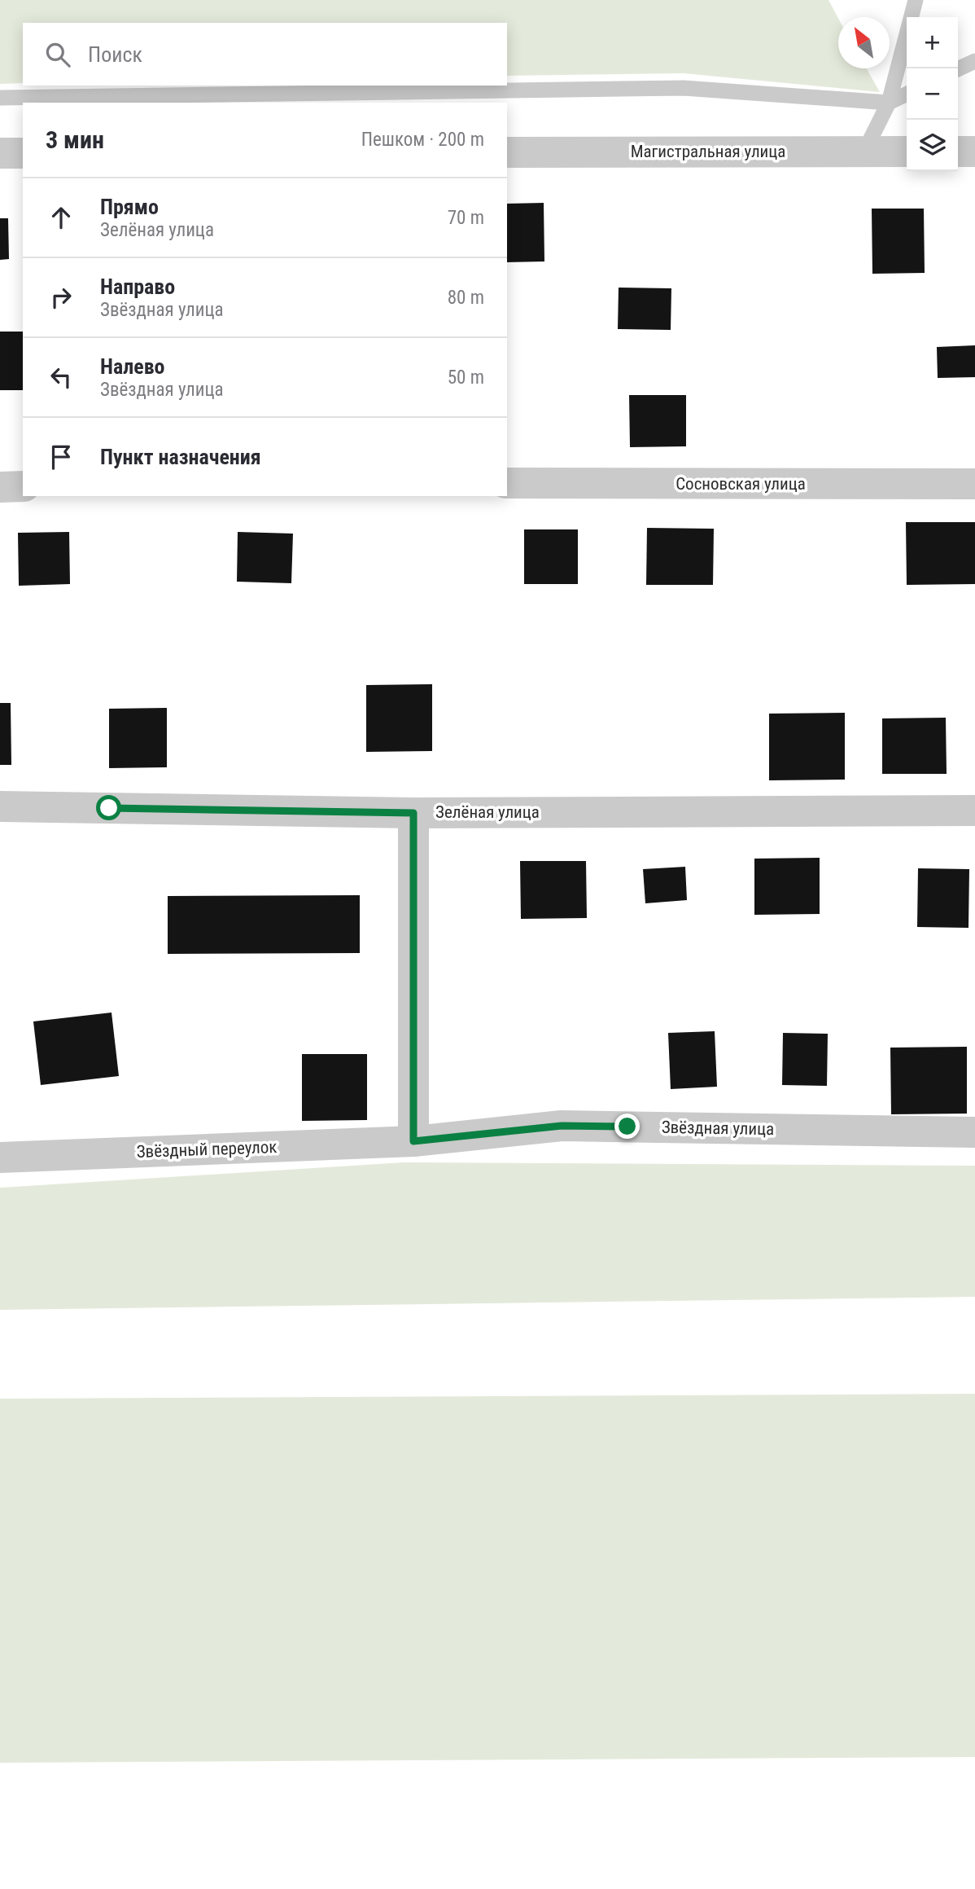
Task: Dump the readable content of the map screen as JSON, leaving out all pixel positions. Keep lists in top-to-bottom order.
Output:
{
  "streets": {
    "street": [
      "Магистральная улица",
      "Сосновская улица",
      "Зелёная улица",
      "Звёздная улица",
      "Звёздный переулок"
    ]
  },
  "crossings": [
    ["Звёздная улица", "Звёздный переулок"]
  ],
  "north": "top left",
  "page": {
    "map_buttons": ["+", "−"],
    "search": "Поиск",
    "heading": ["3 мин", "Пешком · 200 m"],
    "list": [
      ["Прямо", "Зелёная улица", "70 m"],
      ["Направо", "Звёздная улица", "80 m"],
      ["Налево", "Звёздная улица", "50 m"],
      "Пункт назначения"
    ]
  }
}
